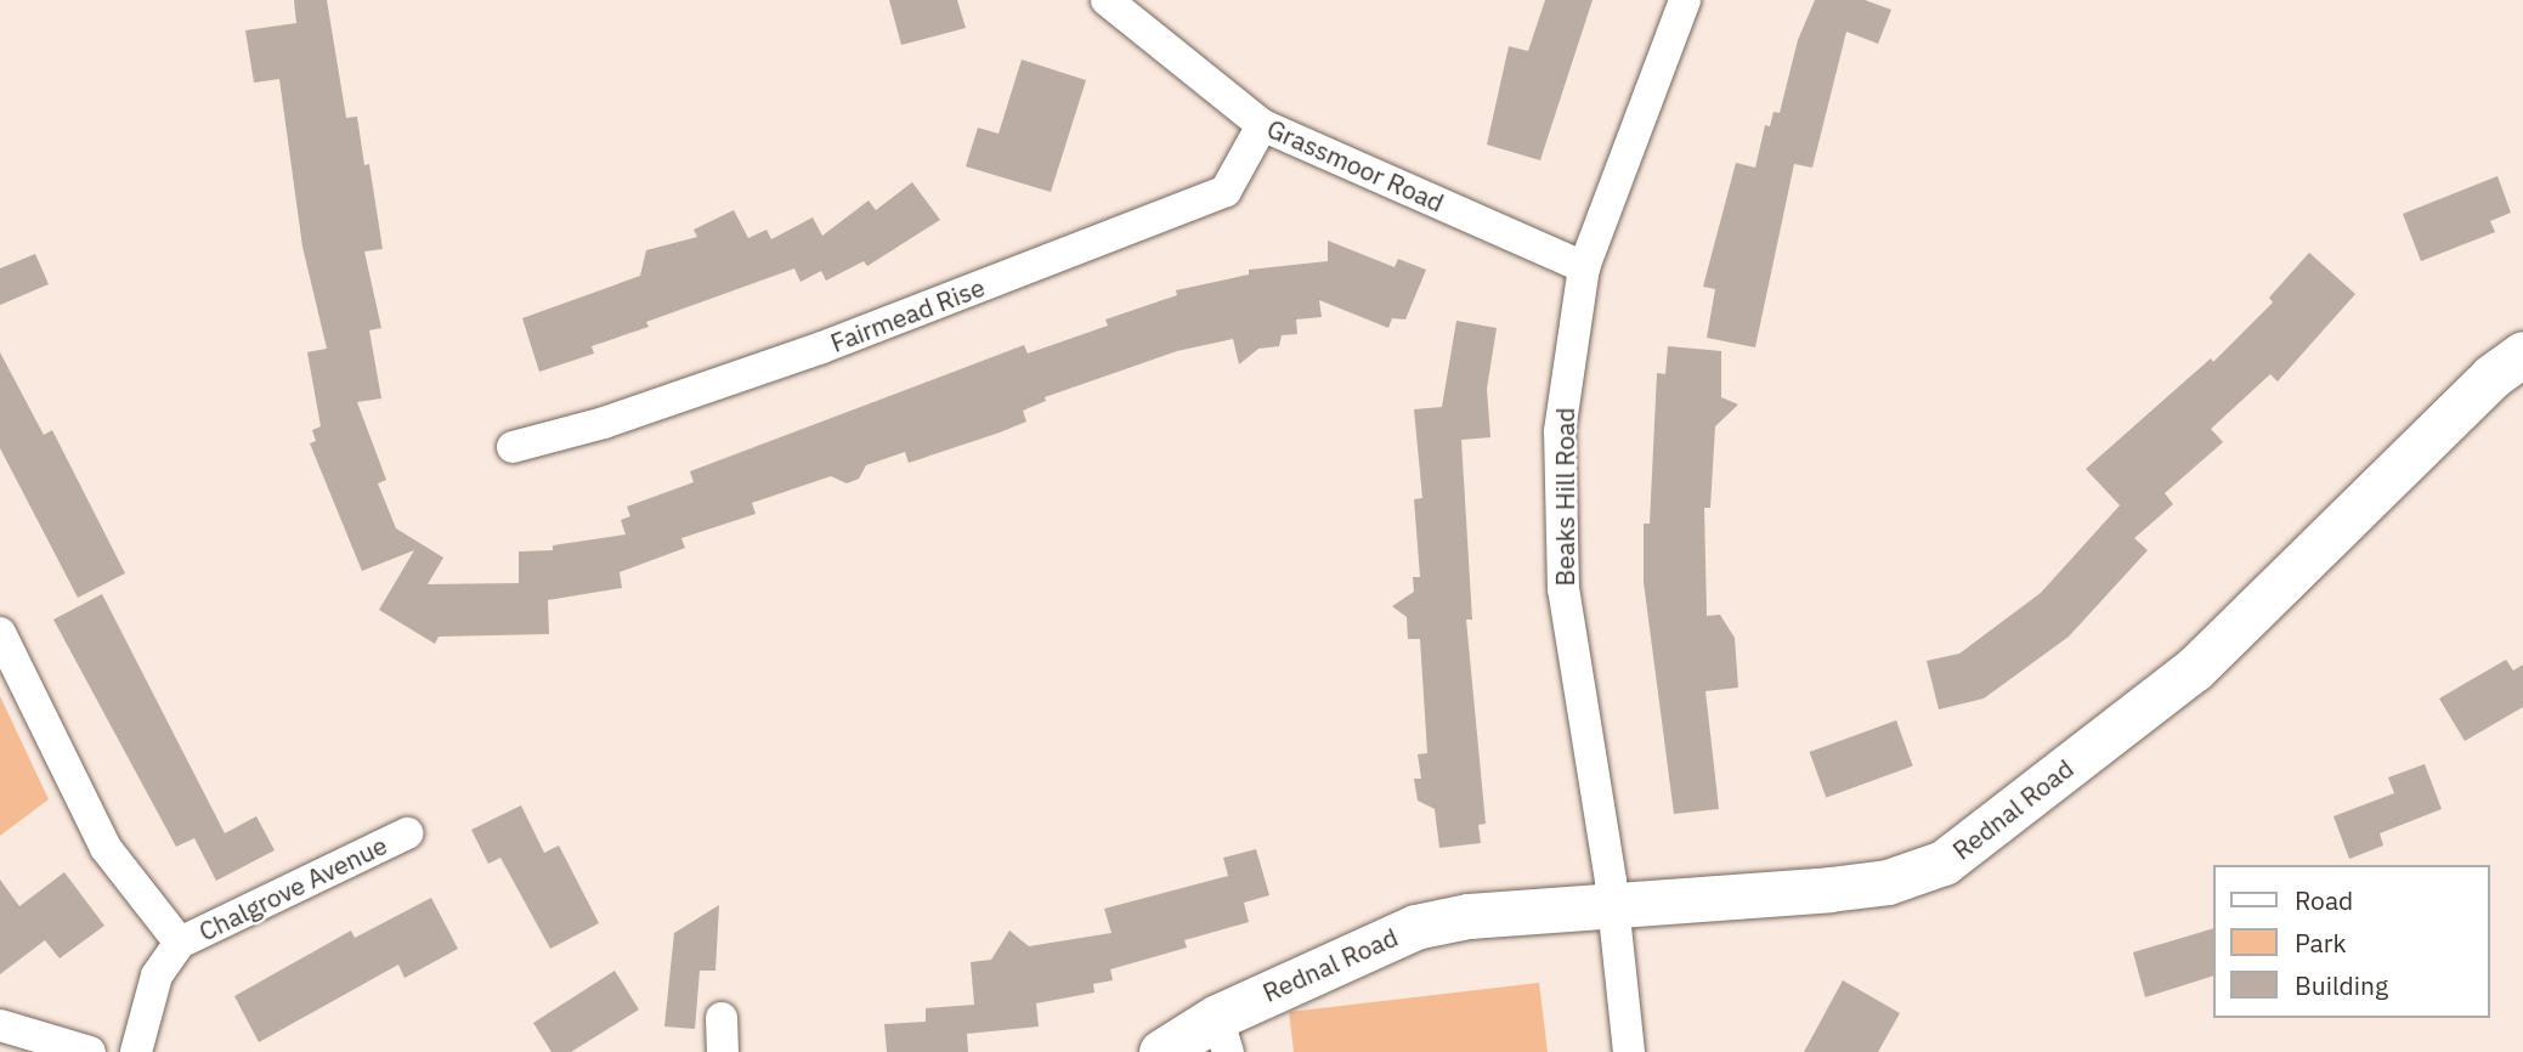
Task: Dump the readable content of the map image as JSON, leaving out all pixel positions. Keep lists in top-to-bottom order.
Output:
{
  "streets": {
    "street": [
      "Grassmoor Road",
      "Fairmead Rise",
      "Beaks Hill Road",
      "Rednal Road",
      "Chalgrove Avenue"
    ]
  },
  "crossings": [
    ["Grassmoor Road", "Fairmead Rise"],
    ["Grassmoor Road", "Beaks Hill Road"],
    ["Beaks Hill Road", "Rednal Road"]
  ],
  "legend": ["Road", "Park", "Building"]
}
